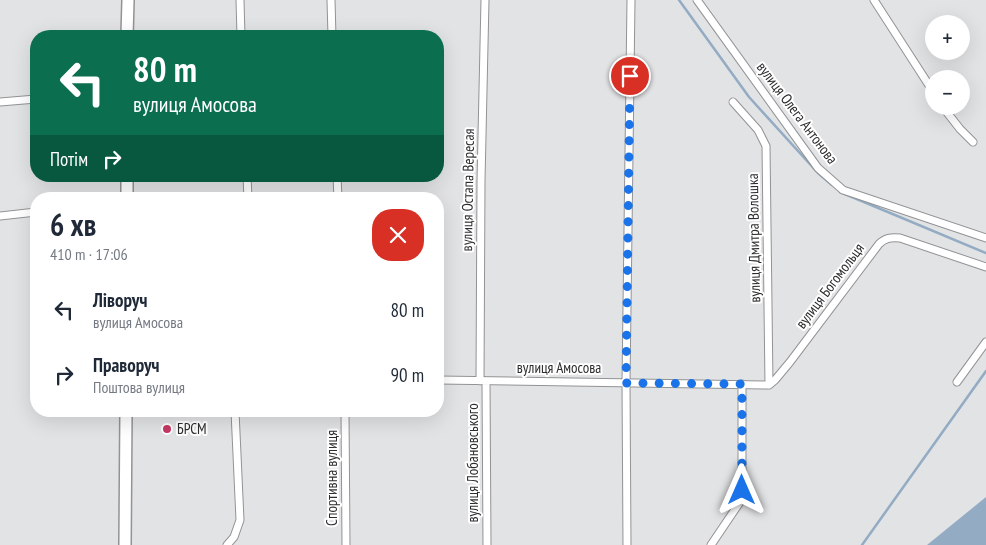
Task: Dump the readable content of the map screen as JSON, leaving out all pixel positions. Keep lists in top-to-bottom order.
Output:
{
  "streets": {
    "street": [
      "вулиця Олега Антонова",
      "вулиця Остапа Вересая",
      "вулиця Дмитра Волошка",
      "вулиця Богомольця",
      "вулиця Амосова",
      "вулиця Лобановського",
      "Спортивна вулиця"
    ]
  },
  "crossings": [
    ["вулиця Остапа Вересая", "вулиця Амосова"],
    ["вулиця Остапа Вересая", "вулиця Лобановського"],
    ["вулиця Дмитра Волошка", "вулиця Богомольця"],
    ["вулиця Дмитра Волошка", "вулиця Амосова"],
    ["вулиця Богомольця", "вулиця Амосова"],
    ["вулиця Амосова", "вулиця Лобановського"]
  ],
  "places": ["БРСМ"],
  "page": {
    "map_buttons": ["+", "−"],
    "turn": ["80 m", "вулиця Амосова"],
    "then": "Потім",
    "heading": ["6 хв", "410 m · 17:06"],
    "list": [
      {
        "name": "Ліворуч",
        "note": "вулиця Амосова",
        "value": "80 m"
      },
      {
        "name": "Праворуч",
        "note": "Поштова вулиця",
        "value": "90 m"
      }
    ]
  }
}
